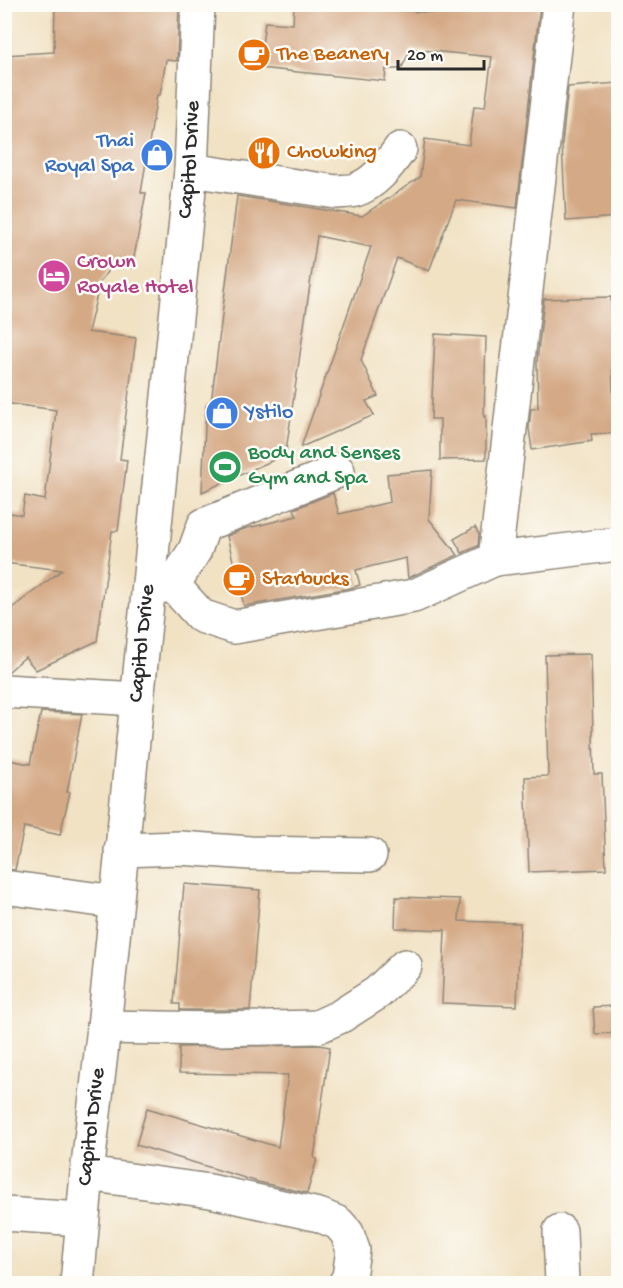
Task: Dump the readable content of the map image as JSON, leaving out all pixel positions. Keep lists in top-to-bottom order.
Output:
{
  "streets": {
    "street": ["Capitol Drive"]
  },
  "places": {
    "cafe": ["The Beanery", "Starbucks"],
    "restaurant": ["Chowking"],
    "shop": ["Thai Royal Spa", "Ystilo"],
    "hotel": ["Crown Royale Hotel"],
    "sports": ["Body and Senses Gym and Spa"]
  },
  "scale_bar": "20 m"
}
